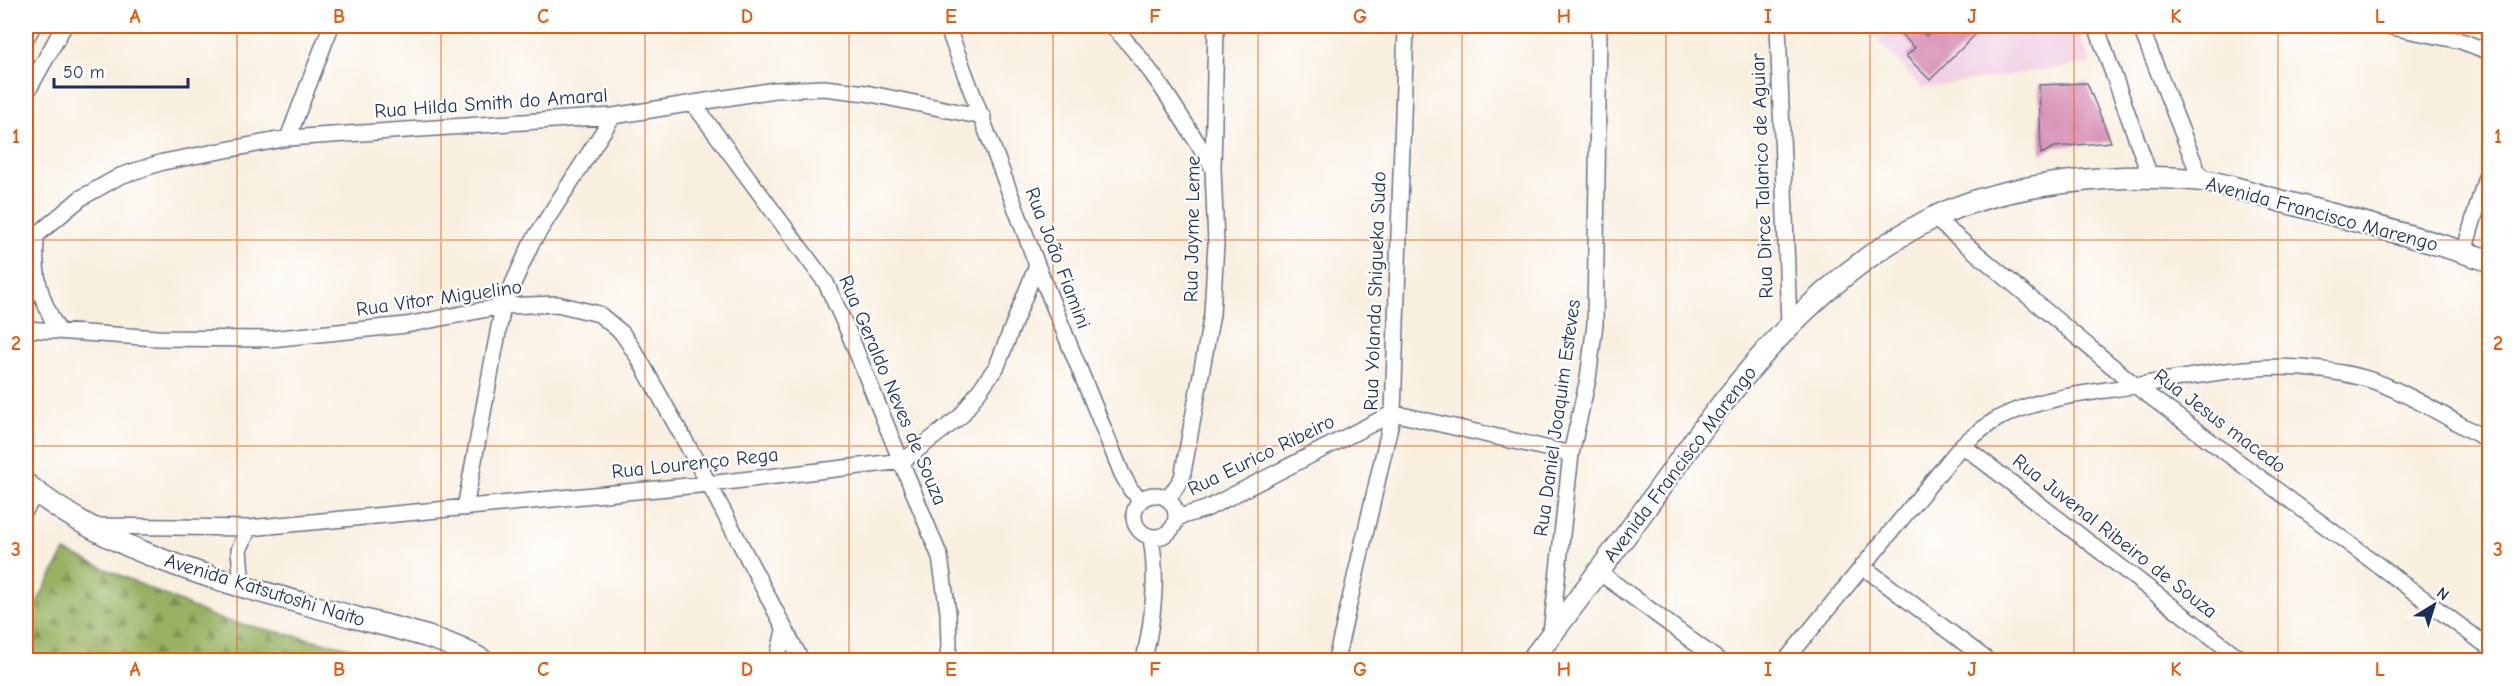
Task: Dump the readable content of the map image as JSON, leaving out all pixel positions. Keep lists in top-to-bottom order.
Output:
{
  "streets": {
    "main road": ["Avenida Francisco Marengo", "Avenida Katsutoshi Naito"],
    "street": [
      "Rua Hilda Smith do Amaral",
      "Rua Dirce Talarico de Aguiar",
      "Rua Jayme Leme",
      "Rua João Fiamini",
      "Rua Yolanda Shigueka Sudo",
      "Rua Vitor Miguelino",
      "Rua Geraldo Neves de Souza",
      "Rua Daniel Joaquim Esteves",
      "Rua Jesus macedo",
      "Rua Eurico Ribeiro",
      "Rua Lourenço Rega",
      "Rua Juvenal Ribeiro de Souza"
    ]
  },
  "crossings": [
    ["Rua Hilda Smith do Amaral", "Rua João Fiamini"],
    ["Rua Hilda Smith do Amaral", "Rua Geraldo Neves de Souza"],
    ["Rua Dirce Talarico de Aguiar", "Avenida Francisco Marengo"],
    ["Avenida Francisco Marengo", "Rua Daniel Joaquim Esteves"],
    ["Avenida Francisco Marengo", "Rua Jesus macedo"],
    ["Rua Jayme Leme", "Rua João Fiamini"],
    ["Rua Jayme Leme", "Rua Eurico Ribeiro"],
    ["Rua João Fiamini", "Rua Eurico Ribeiro"],
    ["Rua Yolanda Shigueka Sudo", "Rua Eurico Ribeiro"],
    ["Rua Vitor Miguelino", "Rua Lourenço Rega"],
    ["Rua Geraldo Neves de Souza", "Rua Lourenço Rega"],
    ["Rua Lourenço Rega", "Avenida Katsutoshi Naito"]
  ],
  "scale_bar": "50 m",
  "north": "top right",
  "grid": {
    "columns": [
      "A",
      "B",
      "C",
      "D",
      "E",
      "F",
      "G",
      "H",
      "I",
      "J",
      "K",
      "L"
    ],
    "rows": ["1", "2", "3"]
  }
}
